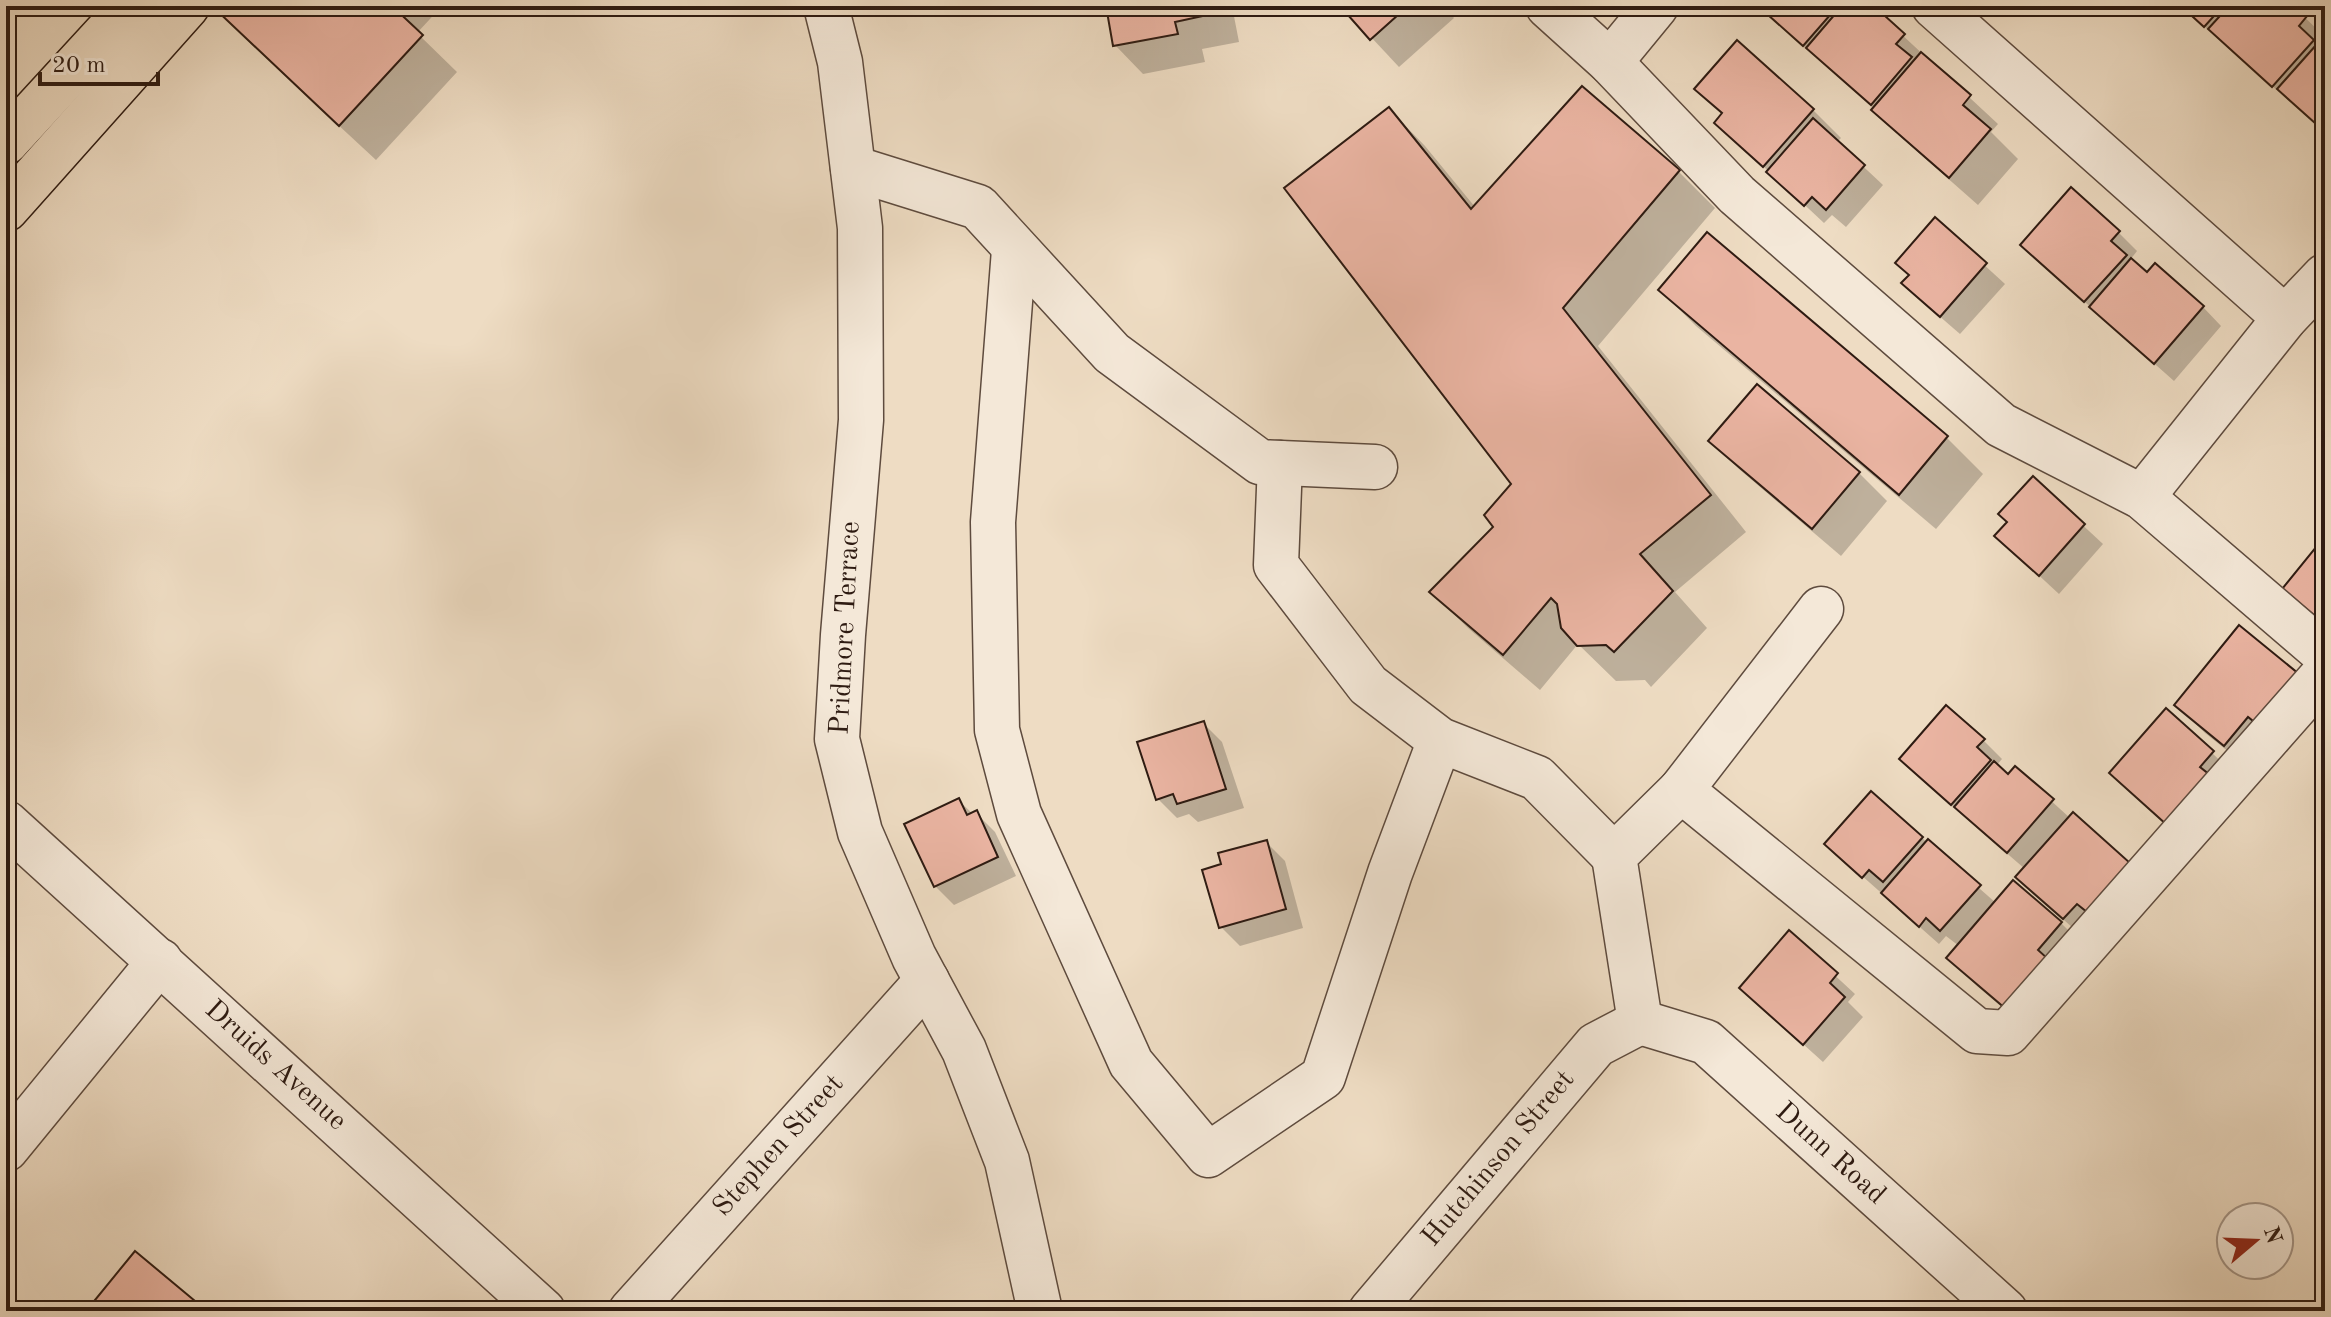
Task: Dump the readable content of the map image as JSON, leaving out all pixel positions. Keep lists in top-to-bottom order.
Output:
{
  "streets": {
    "street": [
      "Pridmore Terrace",
      "Druids Avenue",
      "Stephen Street",
      "Dunn Road",
      "Hutchinson Street"
    ]
  },
  "crossings": [
    ["Pridmore Terrace", "Stephen Street"],
    ["Dunn Road", "Hutchinson Street"]
  ],
  "scale_bar": "20 m",
  "north": "right"
}
